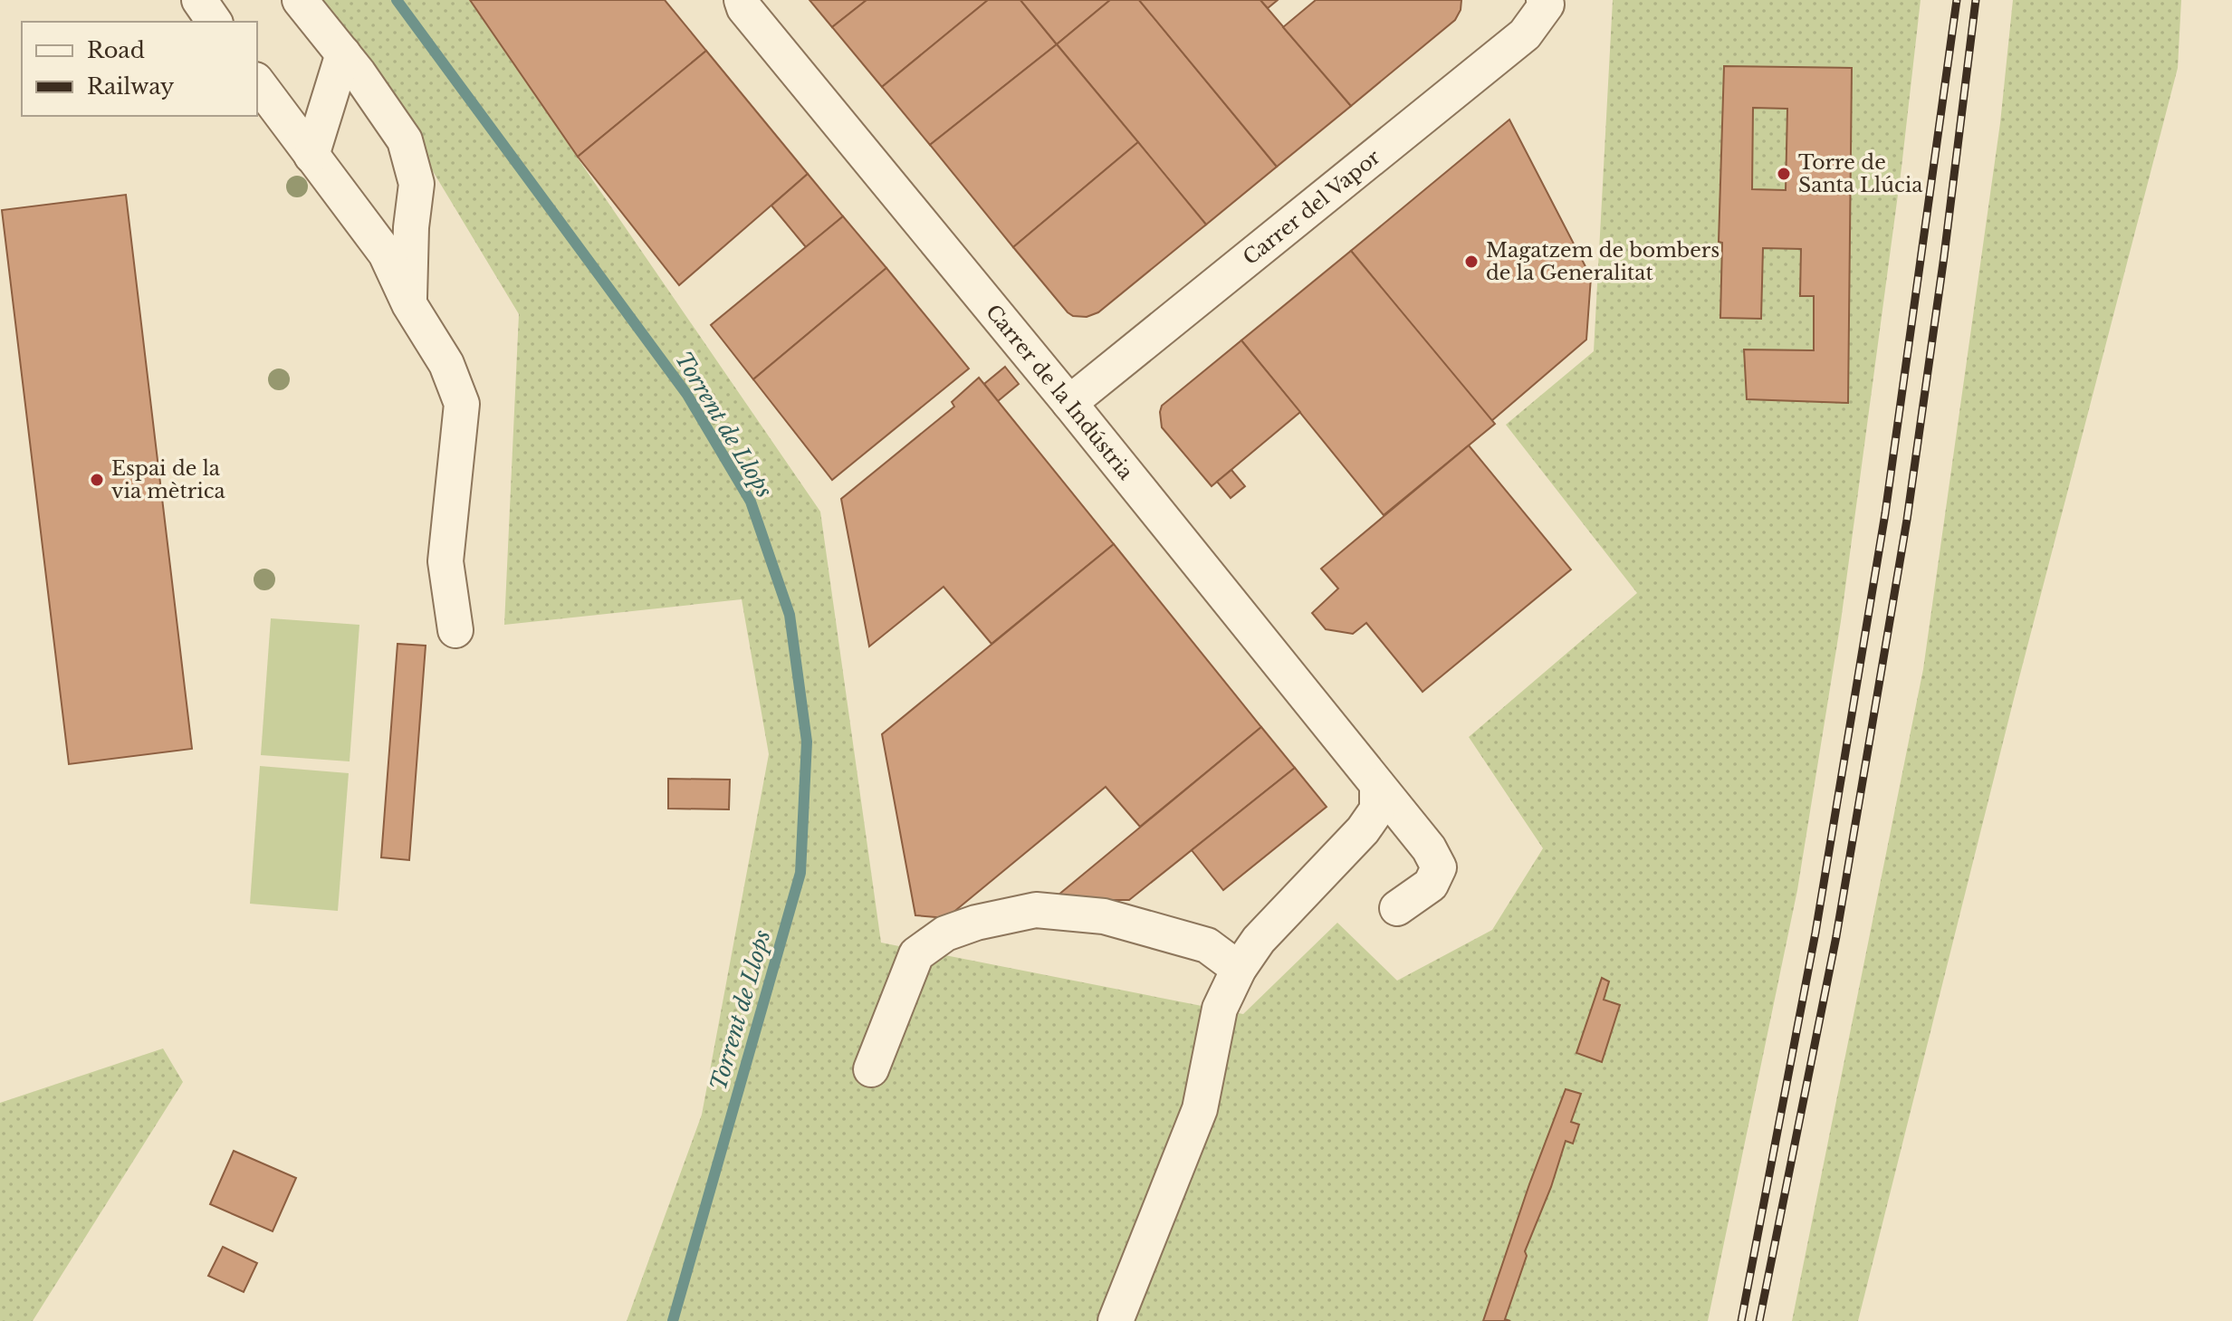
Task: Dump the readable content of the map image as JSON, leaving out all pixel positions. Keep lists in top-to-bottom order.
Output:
{
  "streets": {
    "street": ["Carrer del Vapor", "Carrer de la Indústria"]
  },
  "crossings": [
    ["Carrer del Vapor", "Carrer de la Indústria"]
  ],
  "water": ["Torrent de Llops"],
  "places": ["Torre de Santa Llúcia", "Magatzem de bombers de la Generalitat", "Espai de la via mètrica"],
  "legend": ["Road", "Railway"]
}
